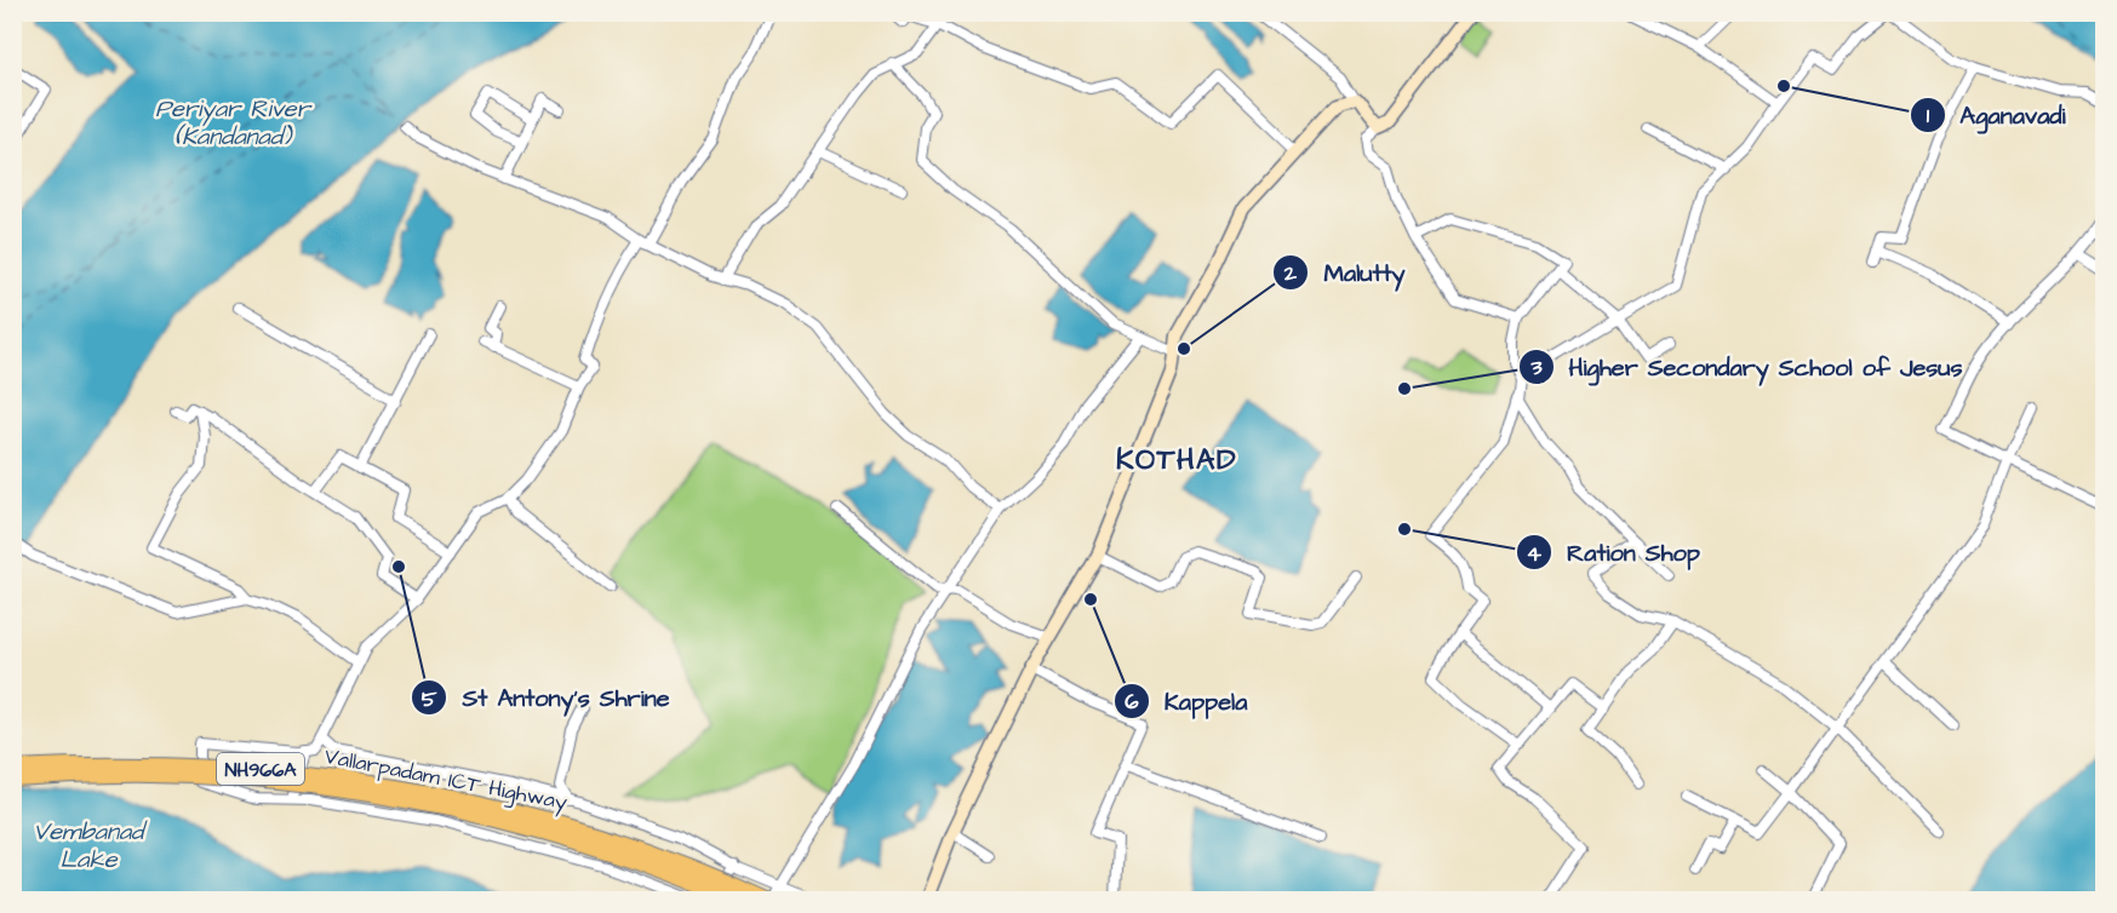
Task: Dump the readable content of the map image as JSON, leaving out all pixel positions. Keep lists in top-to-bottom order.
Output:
{
  "streets": {
    "highway": ["NH966A", "Vallarpadam ICT Highway"]
  },
  "districts": ["KOTHAD"],
  "water": ["Periyar River (Kandanad)", "Vembanad Lake"],
  "places": [
    "Aganavadi",
    "Malutty",
    "Higher Secondary School of Jesus",
    "Ration Shop",
    "St Antony's Shrine",
    "Kappela"
  ]
}
